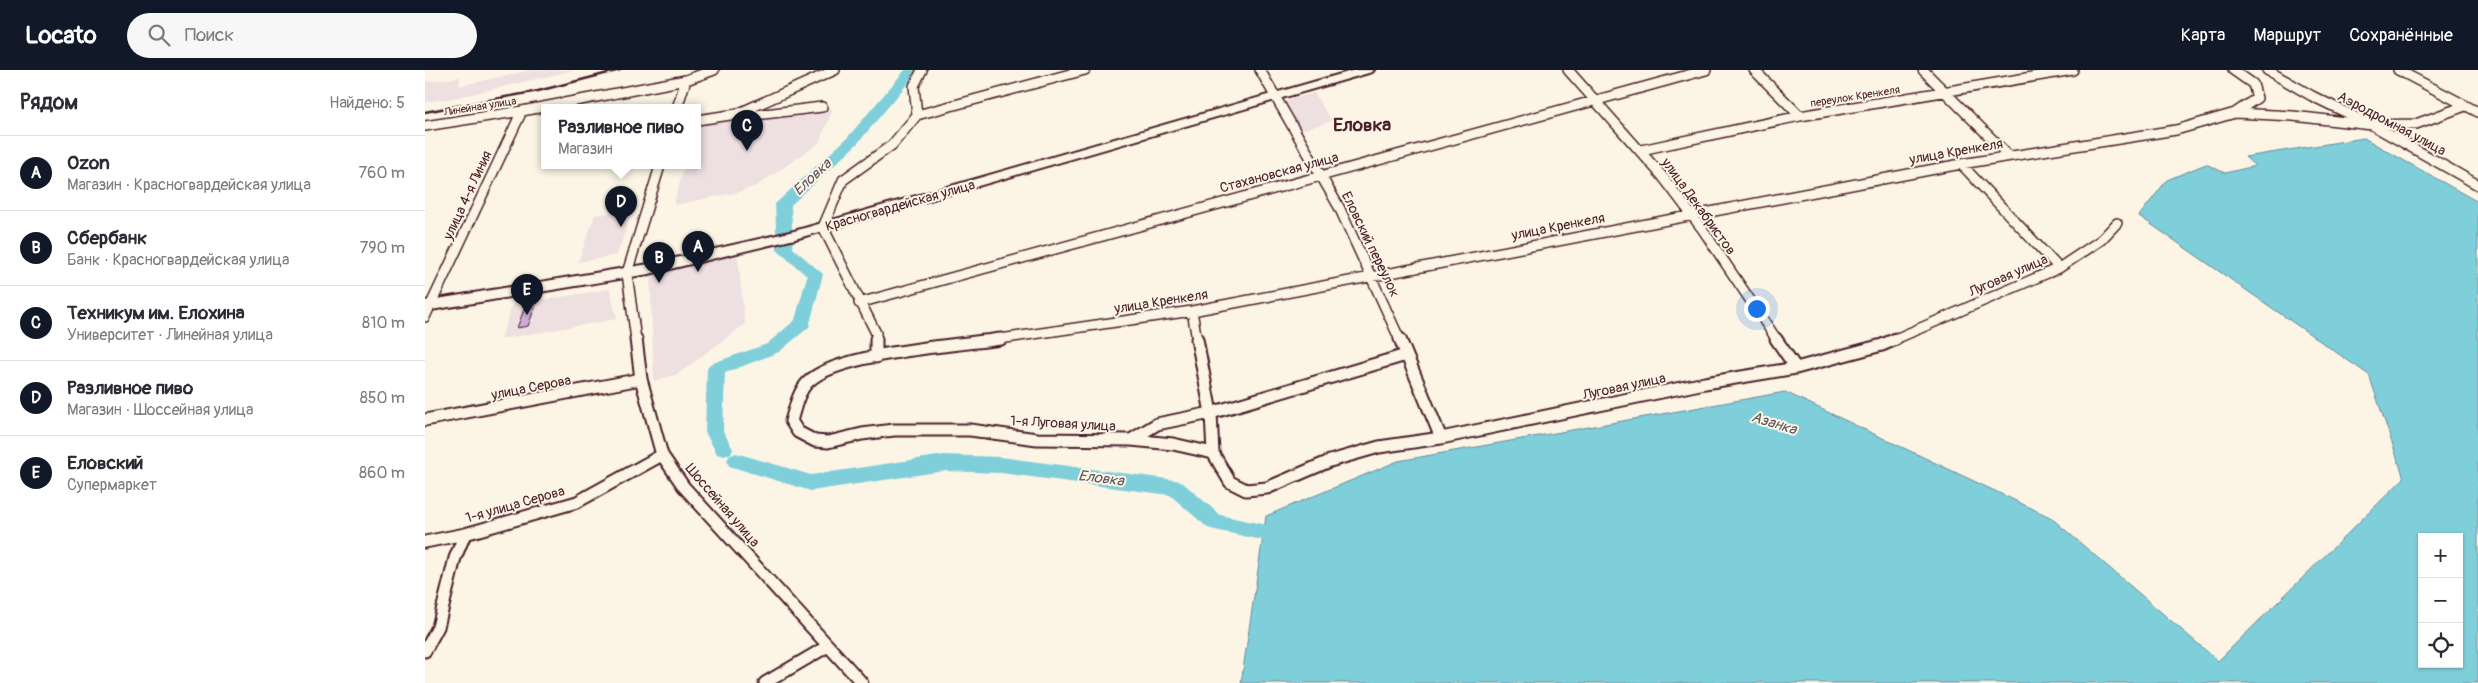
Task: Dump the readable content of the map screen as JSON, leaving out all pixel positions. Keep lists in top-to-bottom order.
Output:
{
  "streets": {
    "main road": ["Красногвардейская улица"],
    "street": [
      "переулок Кренкеля",
      "Линейная улица",
      "Аэродромная улица",
      "улица Кренкеля",
      "Стахановская улица",
      "улица 4-я Линия",
      "улица Декабристов",
      "Еловский переулок",
      "Луговая улица",
      "улица Серова",
      "1-я Луговая улица",
      "1-я улица Серова",
      "Шоссейная улица"
    ]
  },
  "crossings": [
    ["переулок Кренкеля", "улица Декабристов"],
    ["Линейная улица", "улица 4-я Линия"],
    ["Аэродромная улица", "улица Кренкеля"],
    ["улица Кренкеля", "улица Декабристов"],
    ["улица Кренкеля", "Еловский переулок"],
    ["улица Кренкеля", "1-я Луговая улица"],
    ["Стахановская улица", "улица Декабристов"],
    ["Стахановская улица", "Еловский переулок"],
    ["улица 4-я Линия", "Красногвардейская улица"],
    ["Красногвардейская улица", "Еловский переулок"],
    ["Красногвардейская улица", "Шоссейная улица"],
    ["улица Декабристов", "Луговая улица"],
    ["Еловский переулок", "Луговая улица"],
    ["Еловский переулок", "1-я Луговая улица"],
    ["улица Серова", "Шоссейная улица"],
    ["1-я улица Серова", "Шоссейная улица"]
  ],
  "districts": ["Еловка"],
  "water": ["Еловка", "Азанка"],
  "page": {
    "header": "Locato",
    "search": "Поиск",
    "nav": ["Карта", "Маршрут", "Сохранённые"],
    "heading": ["Рядом", "Найдено: 5"],
    "popup": ["Разливное пиво", "Магазин"],
    "pins": [
      "C",
      "D",
      "A",
      "B",
      "E"
    ],
    "list": [
      {
        "mark": "A",
        "name": "Ozon",
        "note": "Магазин · Красногвардейская улица",
        "value": "760 m"
      },
      {
        "mark": "B",
        "name": "Сбербанк",
        "note": "Банк · Красногвардейская улица",
        "value": "790 m"
      },
      {
        "mark": "C",
        "name": "Техникум им. Елохина",
        "note": "Университет · Линейная улица",
        "value": "810 m"
      },
      {
        "mark": "D",
        "name": "Разливное пиво",
        "note": "Магазин · Шоссейная улица",
        "value": "850 m"
      },
      {
        "mark": "E",
        "name": "Еловский",
        "note": "Супермаркет",
        "value": "860 m"
      }
    ],
    "map_buttons": ["+", "−"]
  }
}
